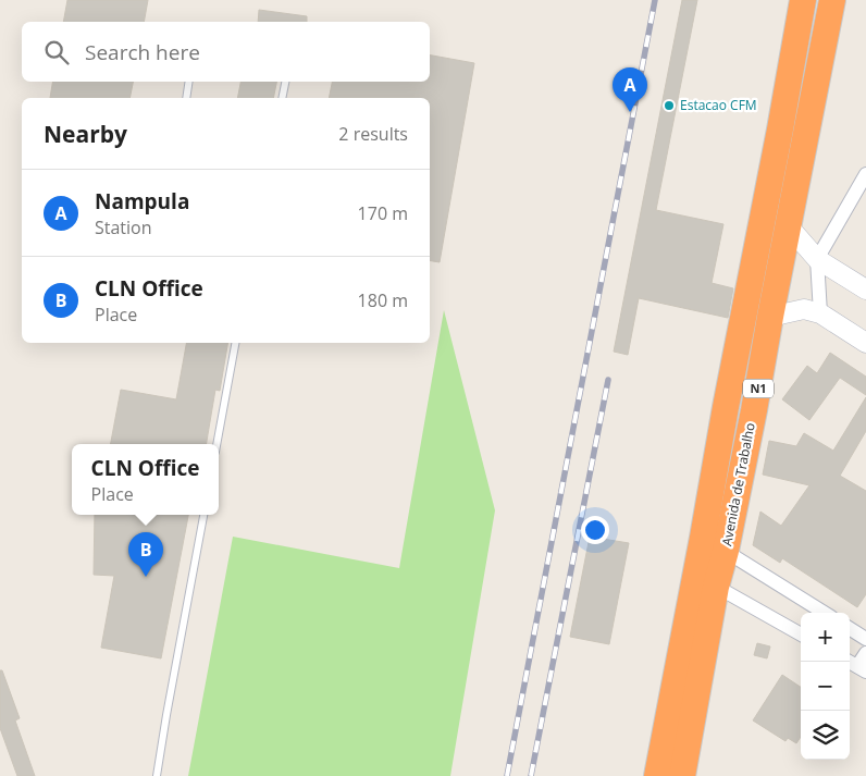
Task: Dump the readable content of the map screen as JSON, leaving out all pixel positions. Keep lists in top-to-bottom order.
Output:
{
  "streets": {
    "highway": ["N1", "Avenida de Trabalho"]
  },
  "places": ["Estacao CFM"],
  "page": {
    "search": "Search here",
    "pins": ["A", "B"],
    "heading": ["Nearby", "2 results"],
    "list": [
      {
        "mark": "A",
        "name": "Nampula",
        "note": "Station",
        "value": "170 m"
      },
      {
        "mark": "B",
        "name": "CLN Office",
        "note": "Place",
        "value": "180 m"
      }
    ],
    "popup": ["CLN Office", "Place"],
    "map_buttons": ["+", "−"]
  }
}
